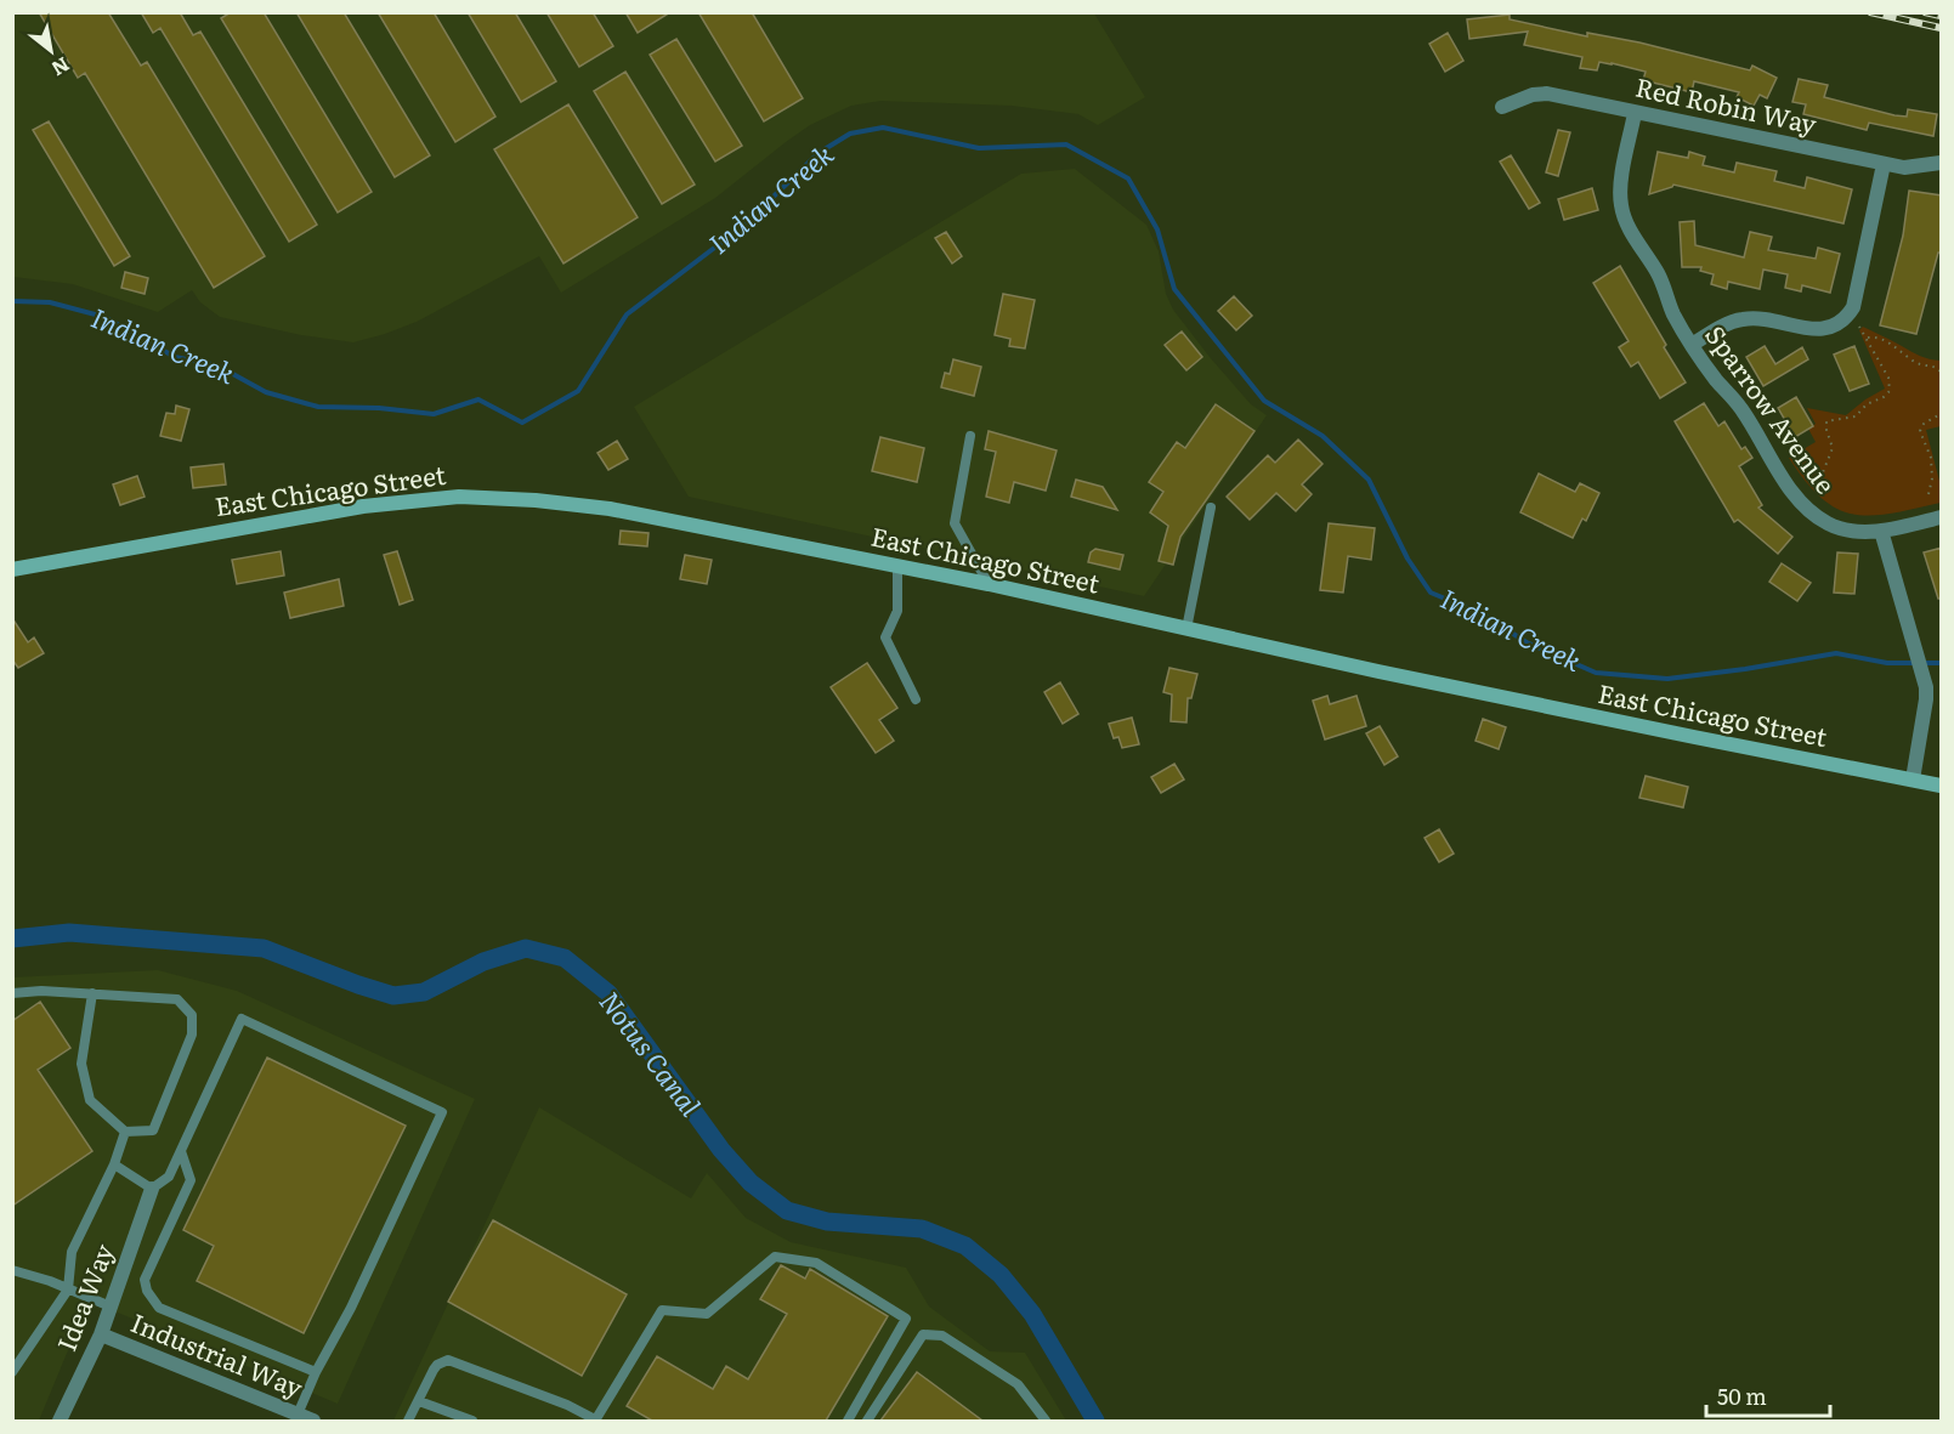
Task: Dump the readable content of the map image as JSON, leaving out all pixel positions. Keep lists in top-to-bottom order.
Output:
{
  "streets": {
    "street": [
      "Red Robin Way",
      "Sparrow Avenue",
      "East Chicago Street",
      "Idea Way",
      "Industrial Way"
    ]
  },
  "crossings": [
    ["Red Robin Way", "Sparrow Avenue"],
    ["Idea Way", "Industrial Way"]
  ],
  "water": ["Indian Creek", "Notus Canal"],
  "scale_bar": "50 m",
  "north": "bottom right"
}
